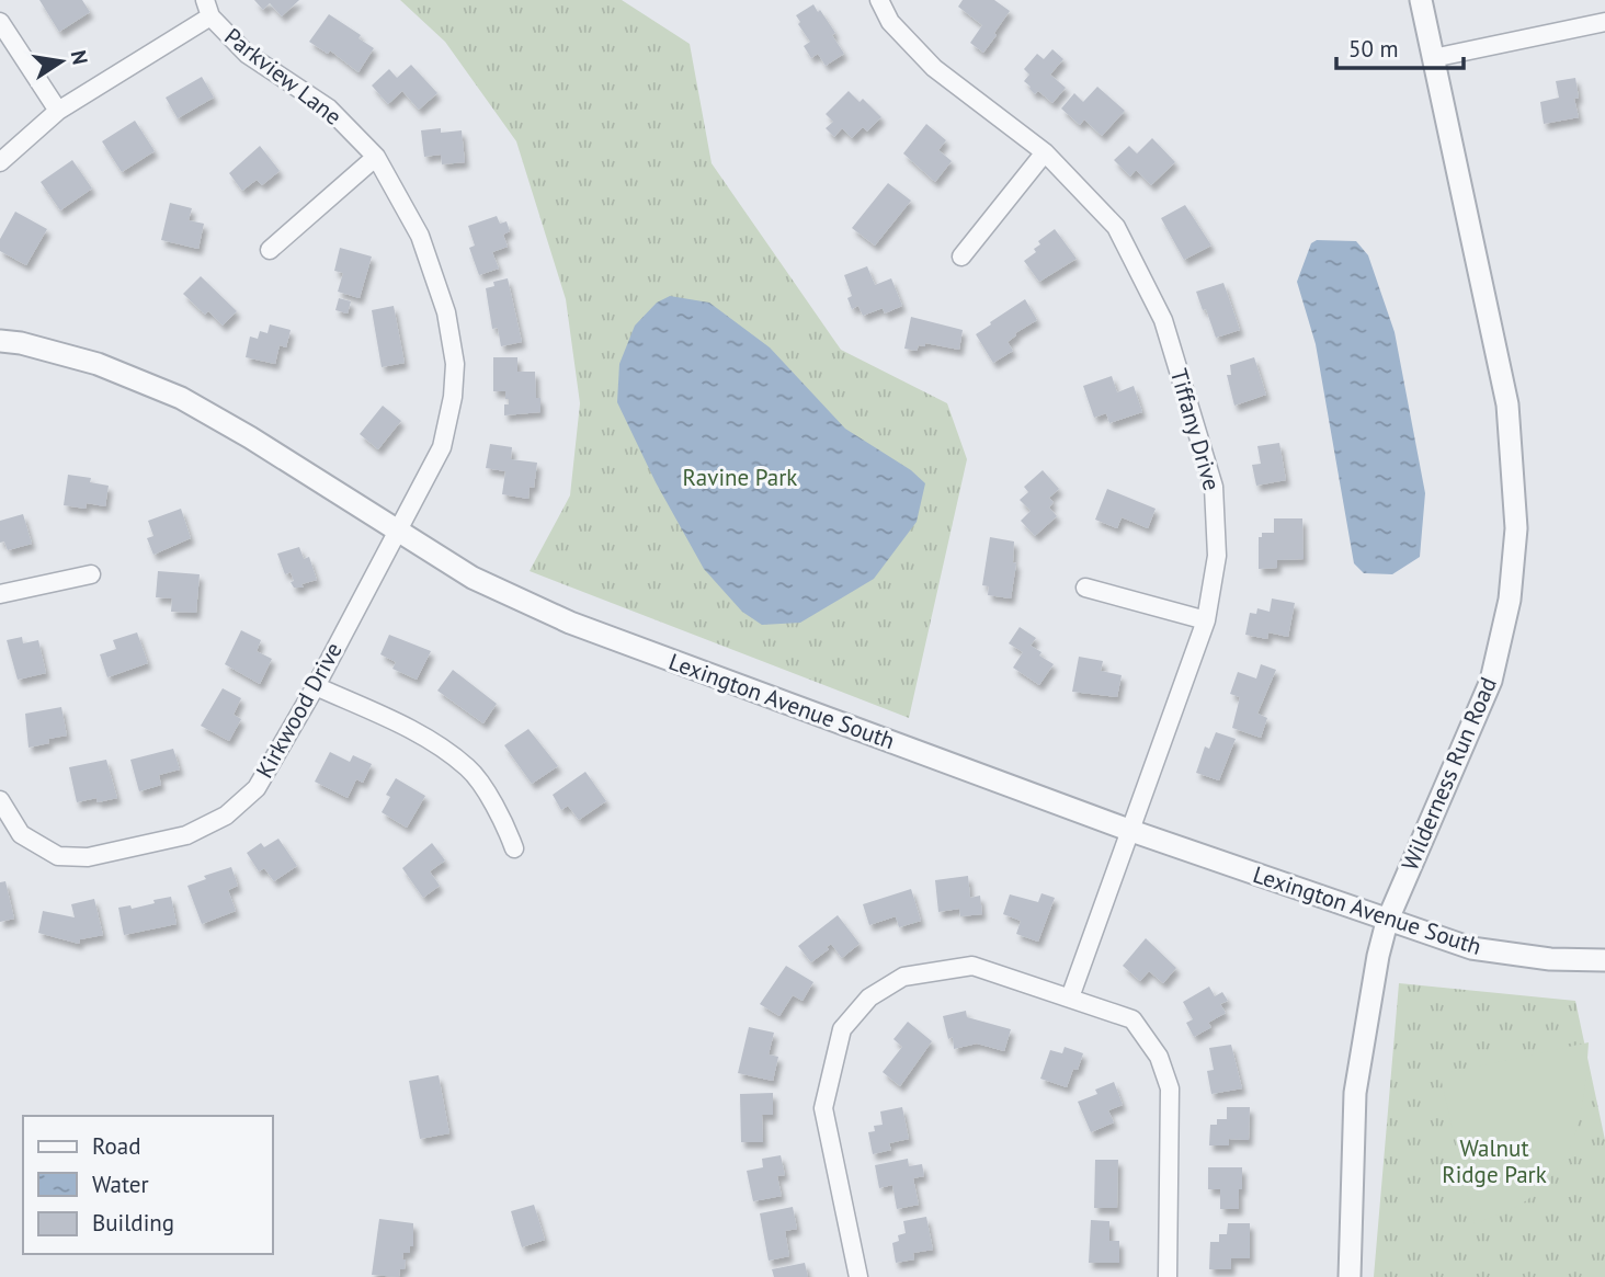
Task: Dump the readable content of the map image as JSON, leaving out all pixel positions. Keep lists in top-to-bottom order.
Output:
{
  "streets": {
    "street": [
      "Parkview Lane",
      "Tiffany Drive",
      "Lexington Avenue South",
      "Kirkwood Drive",
      "Wilderness Run Road"
    ]
  },
  "crossings": [
    ["Parkview Lane", "Lexington Avenue South"],
    ["Parkview Lane", "Kirkwood Drive"],
    ["Tiffany Drive", "Lexington Avenue South"],
    ["Lexington Avenue South", "Kirkwood Drive"],
    ["Lexington Avenue South", "Wilderness Run Road"]
  ],
  "parks": ["Ravine Park", "Walnut Ridge Park"],
  "legend": ["Road", "Water", "Building"],
  "scale_bar": "50 m",
  "north": "right"
}
